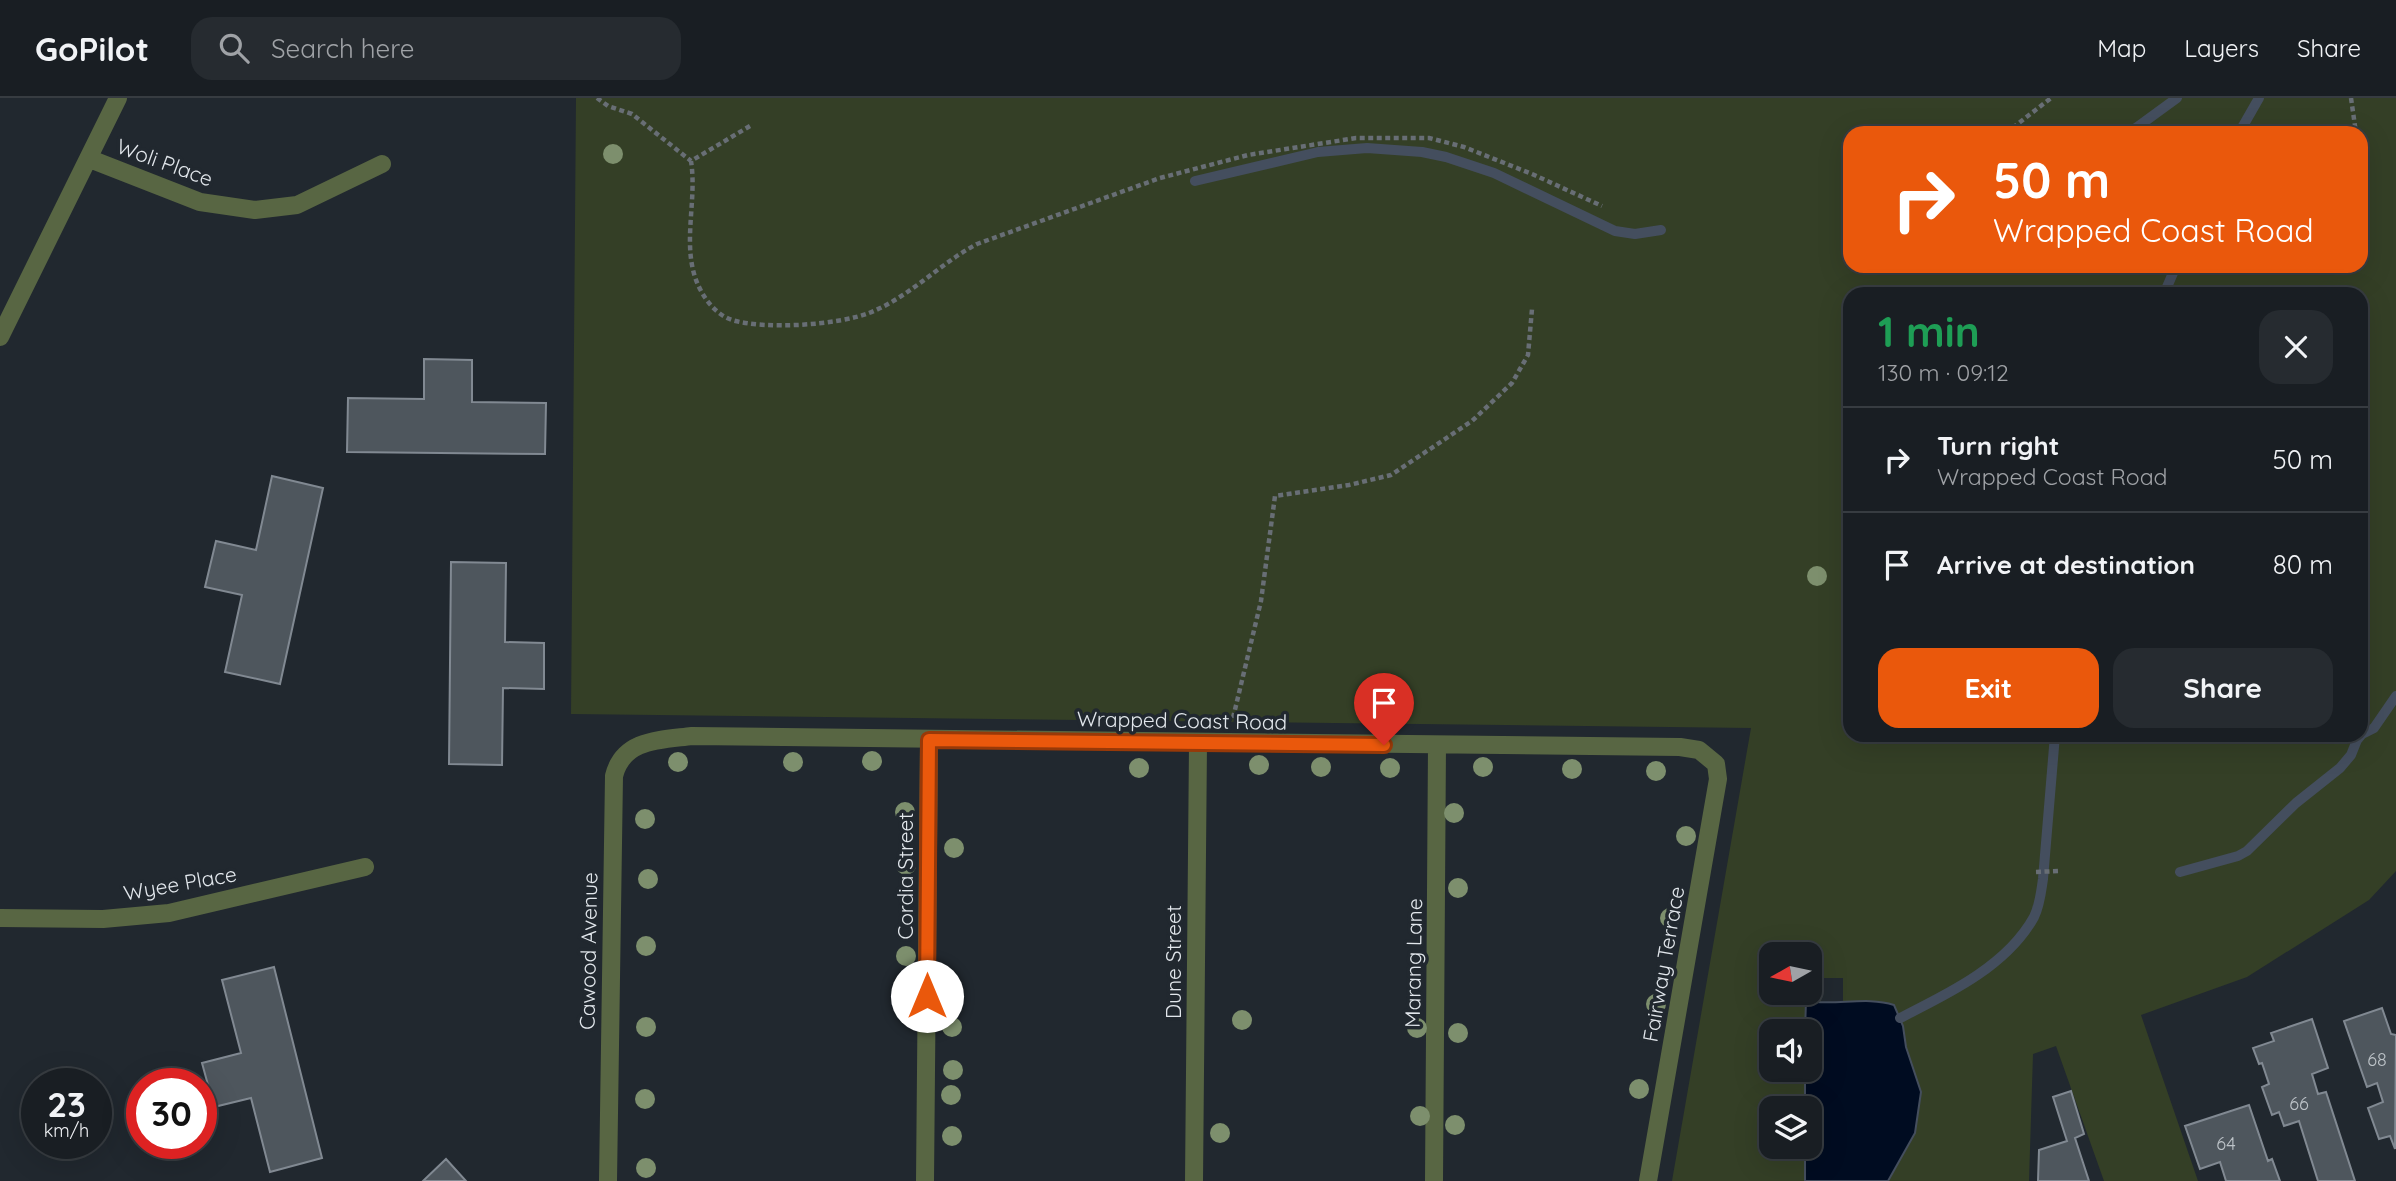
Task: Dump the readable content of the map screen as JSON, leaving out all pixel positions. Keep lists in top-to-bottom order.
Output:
{
  "streets": {
    "street": [
      "Woli Place",
      "Wrapped Coast Road",
      "Cordia Street",
      "Wyee Place",
      "Cawood Avenue",
      "Dune Street",
      "Marang Lane",
      "Fairway Terrace"
    ]
  },
  "crossings": [
    ["Wrapped Coast Road", "Cordia Street"],
    ["Wrapped Coast Road", "Cawood Avenue"],
    ["Wrapped Coast Road", "Dune Street"],
    ["Wrapped Coast Road", "Marang Lane"],
    ["Wrapped Coast Road", "Fairway Terrace"]
  ],
  "house_numbers": ["68", "66", "64"],
  "north": "left",
  "page": {
    "header": "GoPilot",
    "search": "Search here",
    "nav": ["Map", "Layers", "Share"],
    "turn": ["50 m", "Wrapped Coast Road"],
    "heading": ["1 min", "130 m · 09:12"],
    "list": [
      {
        "name": "Turn right",
        "note": "Wrapped Coast Road",
        "value": "50 m"
      },
      {
        "name": "Arrive at destination",
        "value": "80 m"
      }
    ],
    "buttons": ["Exit", "Share"],
    "speed": "23 km/h",
    "limit": "30"
  }
}
